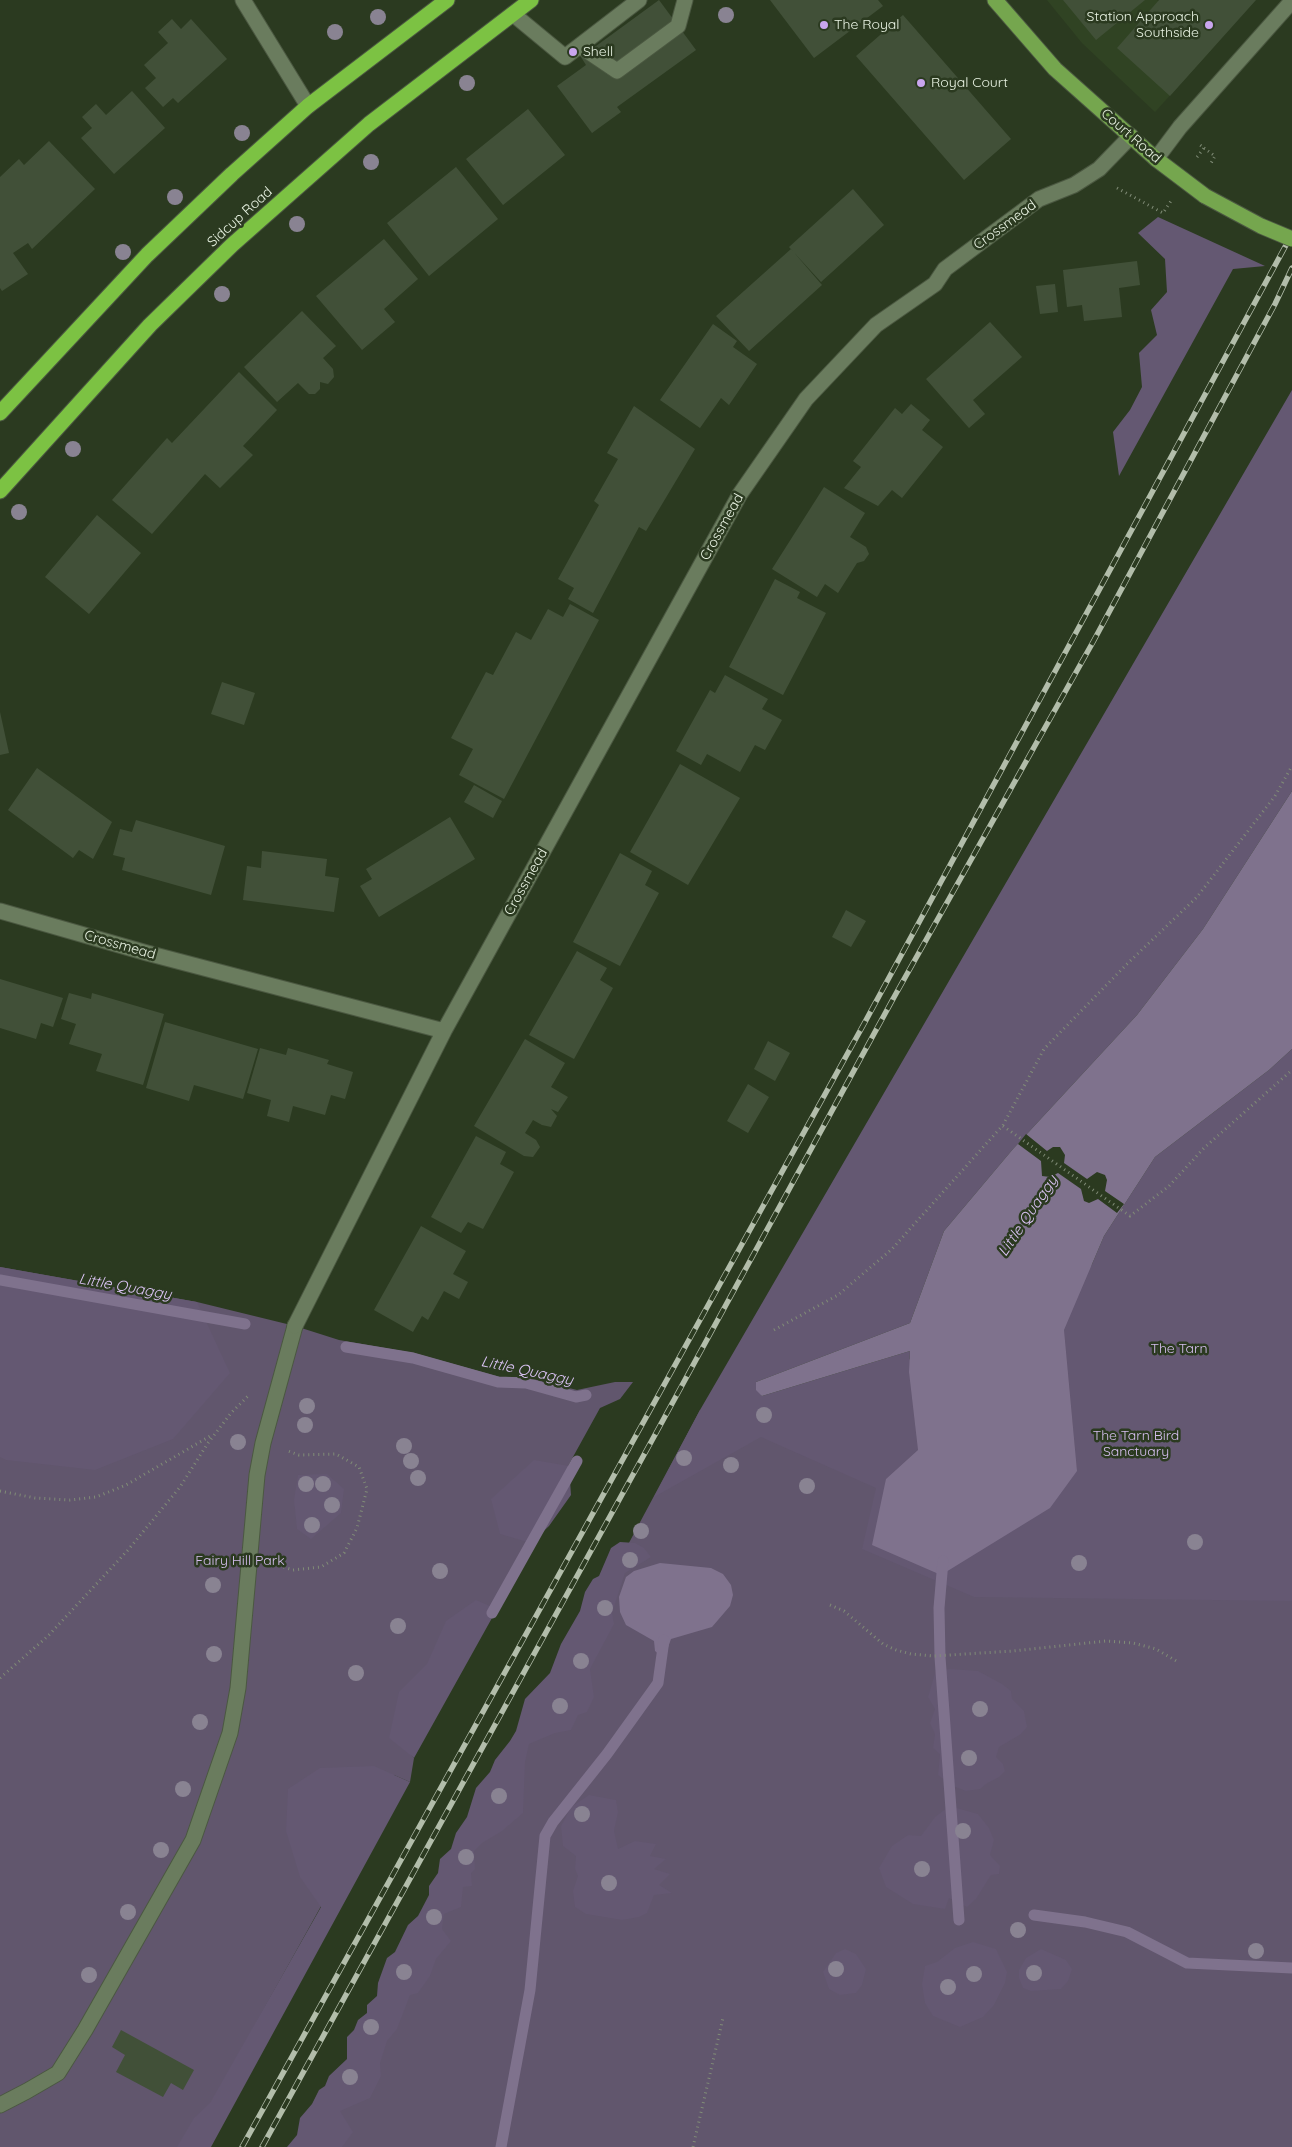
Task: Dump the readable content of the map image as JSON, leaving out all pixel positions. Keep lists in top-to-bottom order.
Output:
{
  "streets": {
    "highway": ["Sidcup Road"],
    "main road": ["Court Road"],
    "street": ["Crossmead"]
  },
  "crossings": [
    ["Court Road", "Crossmead"]
  ],
  "water": ["Little Quaggy"],
  "parks": ["The Tarn", "The Tarn Bird Sanctuary", "Fairy Hill Park"],
  "places": [
    "The Royal",
    "Station Approach Southside",
    "Shell",
    "Royal Court"
  ]
}
